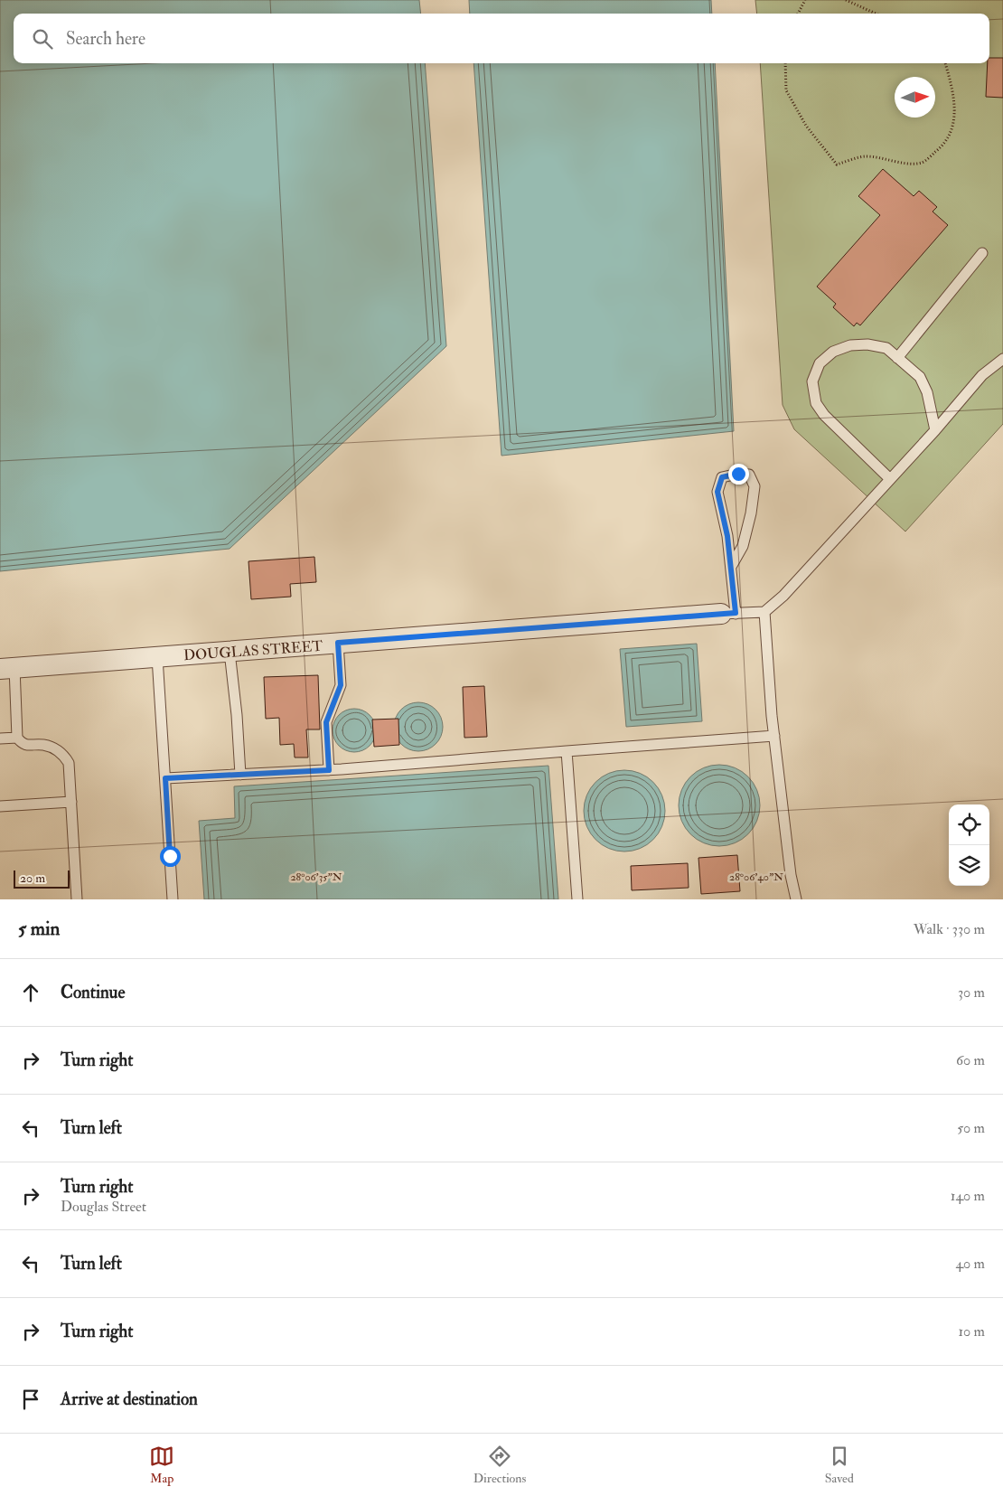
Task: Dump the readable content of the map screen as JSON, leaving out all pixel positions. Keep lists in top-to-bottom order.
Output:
{
  "streets": {
    "street": ["DOUGLAS STREET"]
  },
  "scale_bar": "20 m",
  "north": "right",
  "page": {
    "search": "Search here",
    "scale": "20 m",
    "heading": ["5 min", "Walk · 330 m"],
    "list": [
      ["Continue", "30 m"],
      ["Turn right", "60 m"],
      ["Turn left", "50 m"],
      ["Turn right", "Douglas Street", "140 m"],
      ["Turn left", "40 m"],
      ["Turn right", "10 m"],
      "Arrive at destination"
    ],
    "nav": ["Map", "Directions", "Saved"]
  },
  "coordinates": ["28°06'35\"N", "28°06'40\"N"]
}
